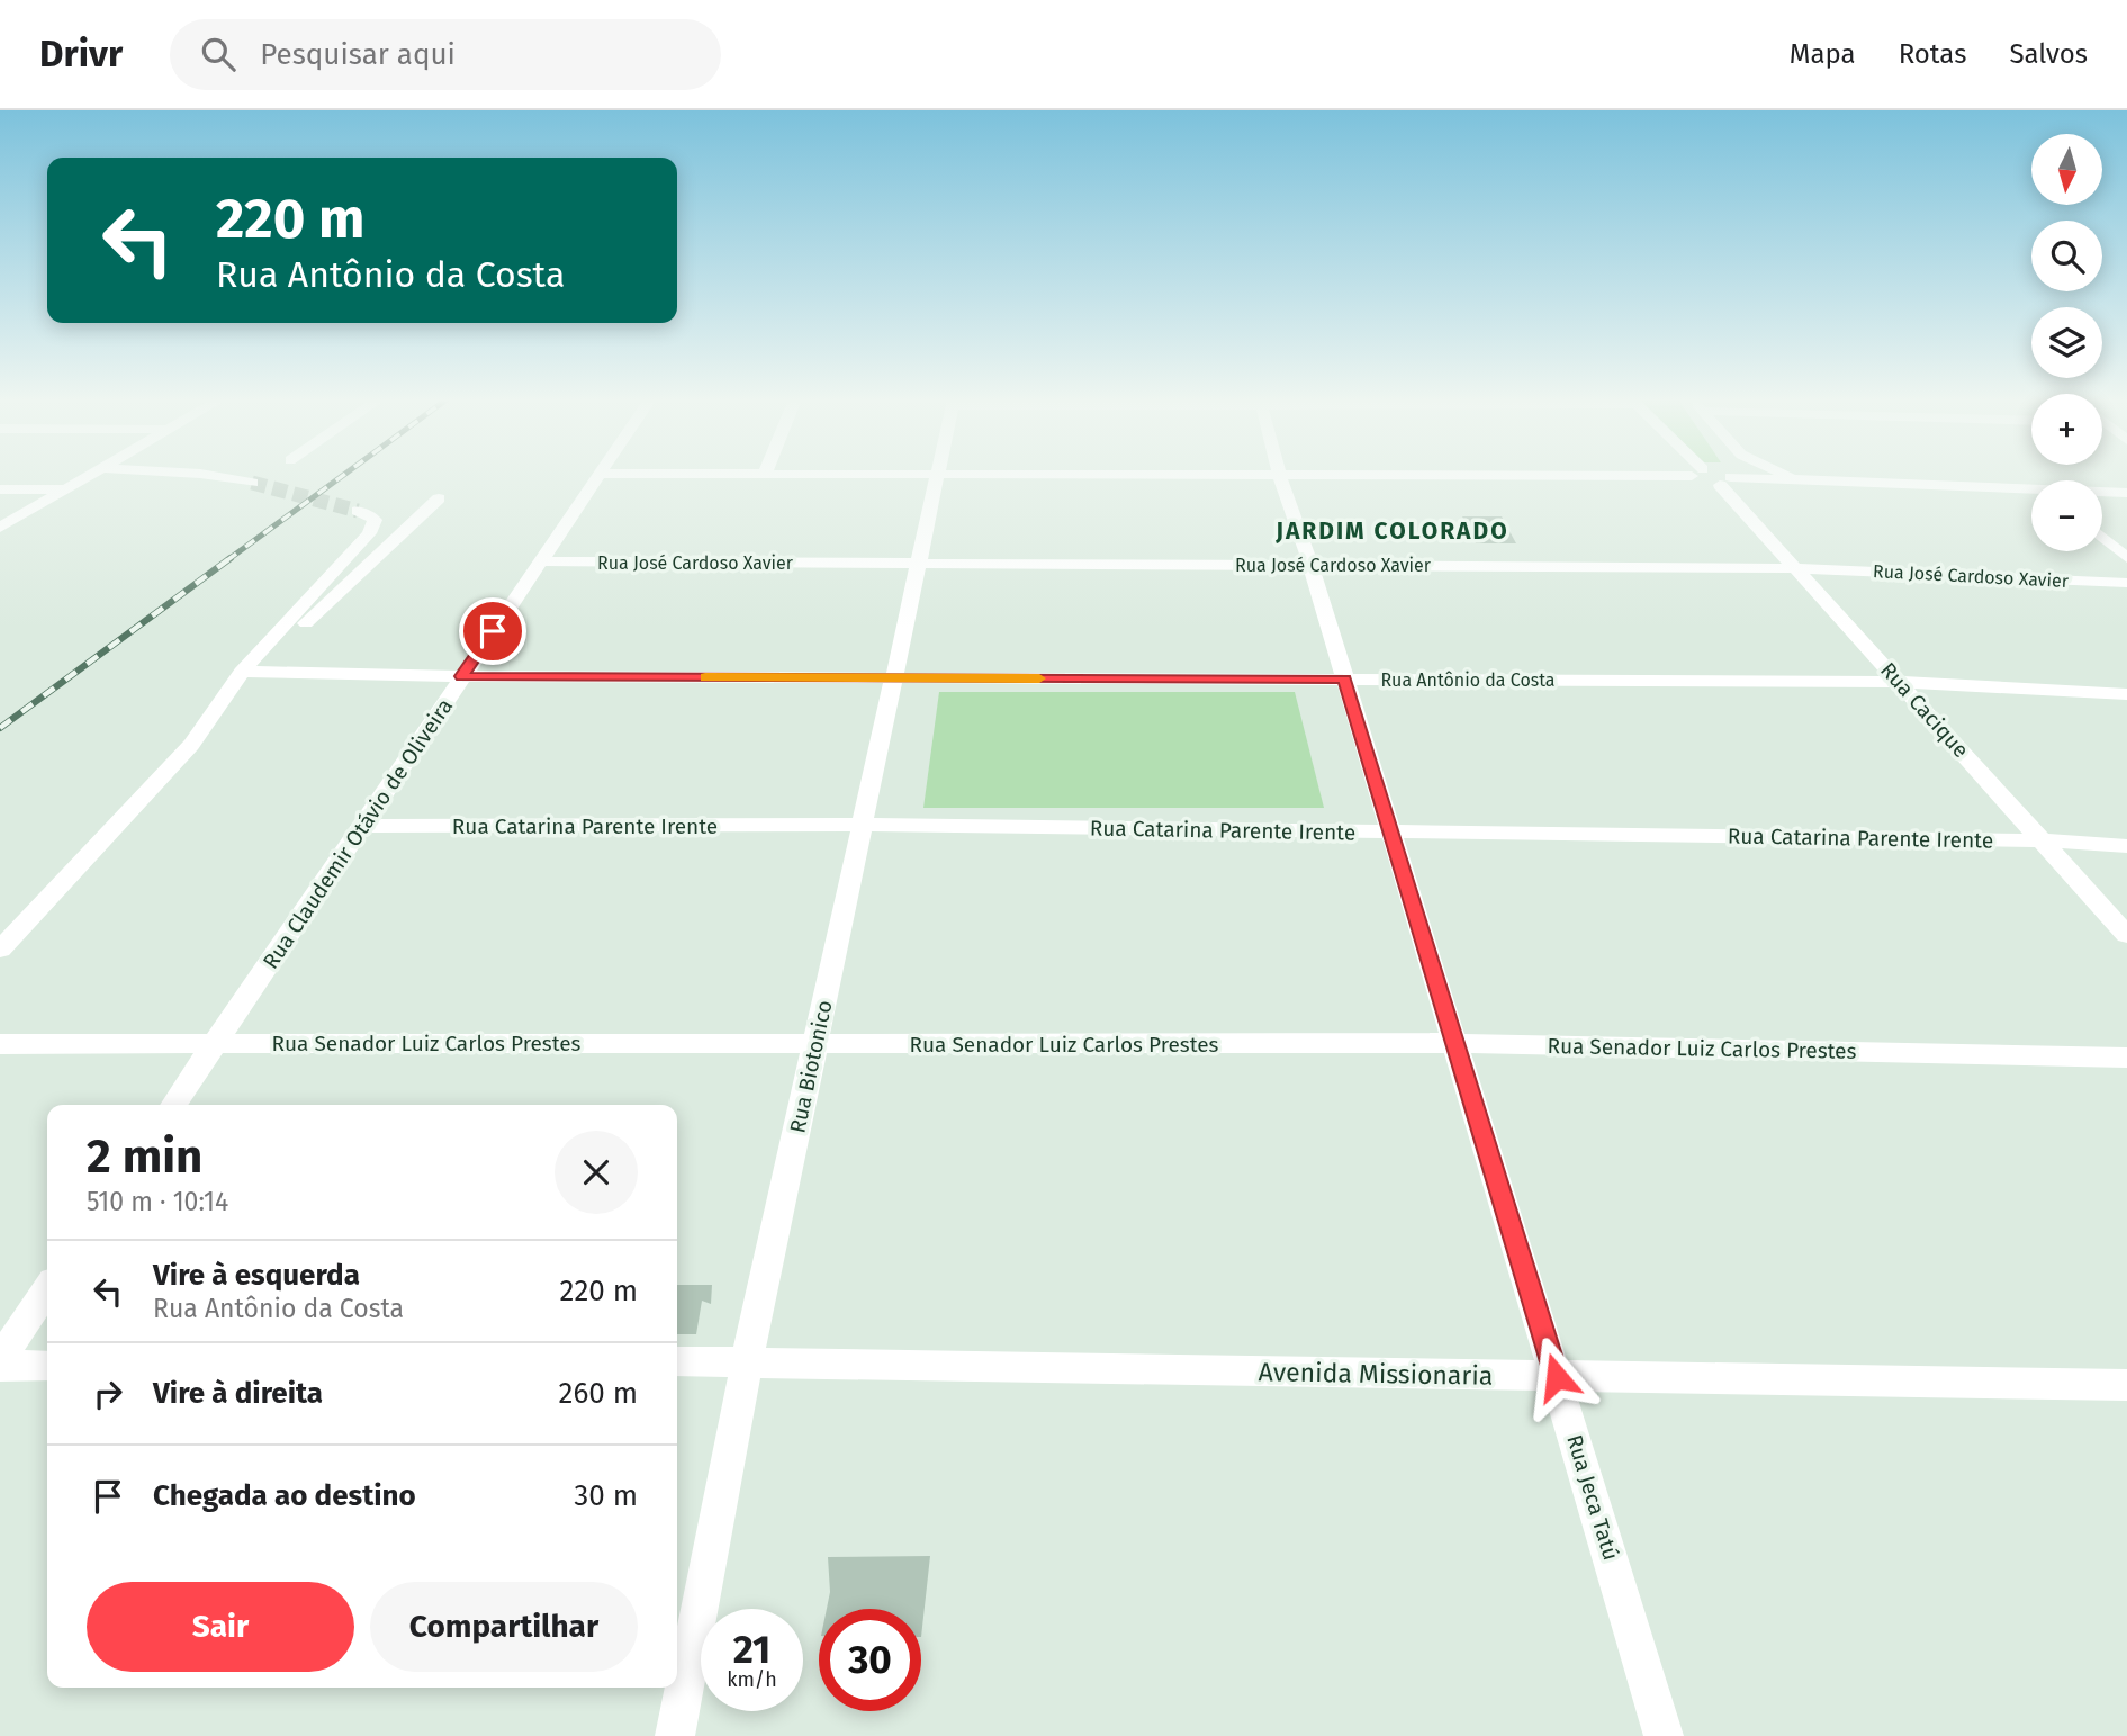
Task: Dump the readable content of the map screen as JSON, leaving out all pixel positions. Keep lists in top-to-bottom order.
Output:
{
  "streets": {
    "street": [
      "Rua José Cardoso Xavier",
      "Rua Antônio da Costa",
      "Rua Cacique",
      "Rua Catarina Parente Irente",
      "Rua Claudemir Otávio de Oliveira",
      "Rua Senador Luiz Carlos Prestes",
      "Rua Biotonico",
      "Avenida Missionaria",
      "Rua Jeca Tatú"
    ]
  },
  "crossings": [
    ["Rua José Cardoso Xavier", "Rua Cacique"],
    ["Rua José Cardoso Xavier", "Rua Claudemir Otávio de Oliveira"],
    ["Rua José Cardoso Xavier", "Rua Biotonico"],
    ["Rua José Cardoso Xavier", "Rua Jeca Tatú"],
    ["Rua Antônio da Costa", "Rua Cacique"],
    ["Rua Antônio da Costa", "Rua Claudemir Otávio de Oliveira"],
    ["Rua Antônio da Costa", "Rua Biotonico"],
    ["Rua Antônio da Costa", "Rua Jeca Tatú"],
    ["Rua Cacique", "Rua Catarina Parente Irente"],
    ["Rua Catarina Parente Irente", "Rua Claudemir Otávio de Oliveira"],
    ["Rua Catarina Parente Irente", "Rua Biotonico"],
    ["Rua Catarina Parente Irente", "Rua Jeca Tatú"],
    ["Rua Claudemir Otávio de Oliveira", "Rua Senador Luiz Carlos Prestes"],
    ["Rua Senador Luiz Carlos Prestes", "Rua Biotonico"],
    ["Rua Senador Luiz Carlos Prestes", "Rua Jeca Tatú"],
    ["Rua Biotonico", "Avenida Missionaria"],
    ["Avenida Missionaria", "Rua Jeca Tatú"]
  ],
  "districts": ["JARDIM COLORADO"],
  "north": "bottom",
  "page": {
    "header": "Drivr",
    "search": "Pesquisar aqui",
    "nav": ["Mapa", "Rotas", "Salvos"],
    "map_buttons": ["+", "−"],
    "turn": ["220 m", "Rua Antônio da Costa"],
    "heading": ["2 min", "510 m · 10:14"],
    "list": [
      {
        "name": "Vire à esquerda",
        "note": "Rua Antônio da Costa",
        "value": "220 m"
      },
      {
        "name": "Vire à direita",
        "value": "260 m"
      },
      {
        "name": "Chegada ao destino",
        "value": "30 m"
      }
    ],
    "buttons": ["Sair", "Compartilhar"],
    "speed": "21 km/h",
    "limit": "30"
  }
}
